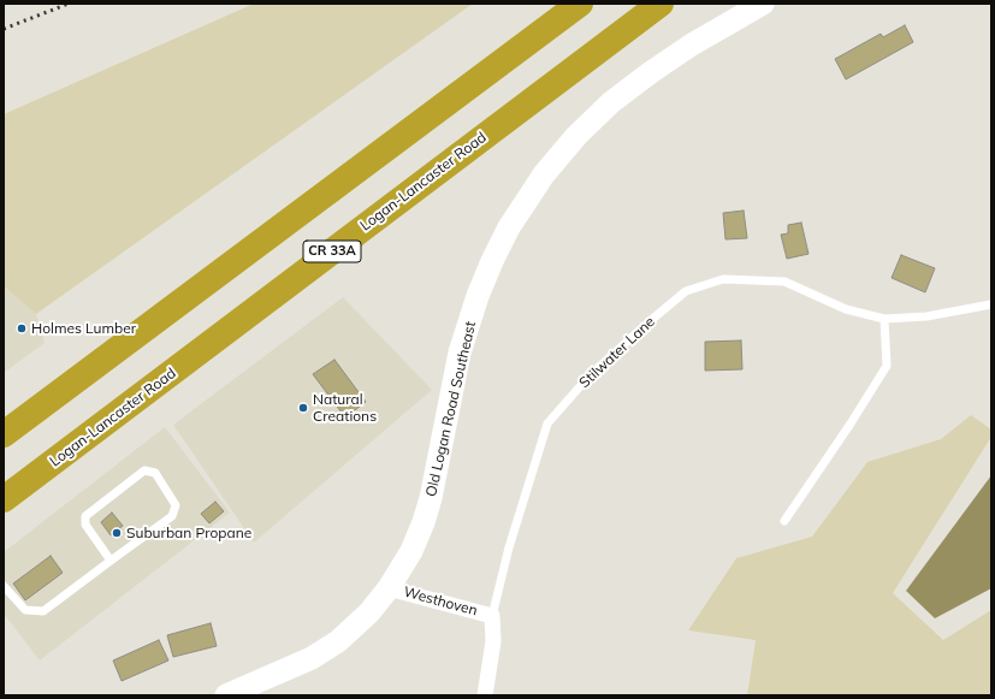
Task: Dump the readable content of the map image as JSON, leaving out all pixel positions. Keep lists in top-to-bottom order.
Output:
{
  "streets": {
    "highway": ["Logan-Lancaster Road", "CR 33A"],
    "street": ["Old Logan Road Southeast", "Westhoven"],
    "lane": ["Stilwater Lane"]
  },
  "crossings": [
    ["Stilwater Lane", "Westhoven"],
    ["Old Logan Road Southeast", "Westhoven"]
  ],
  "places": ["Holmes Lumber", "Natural Creations", "Suburban Propane"]
}
